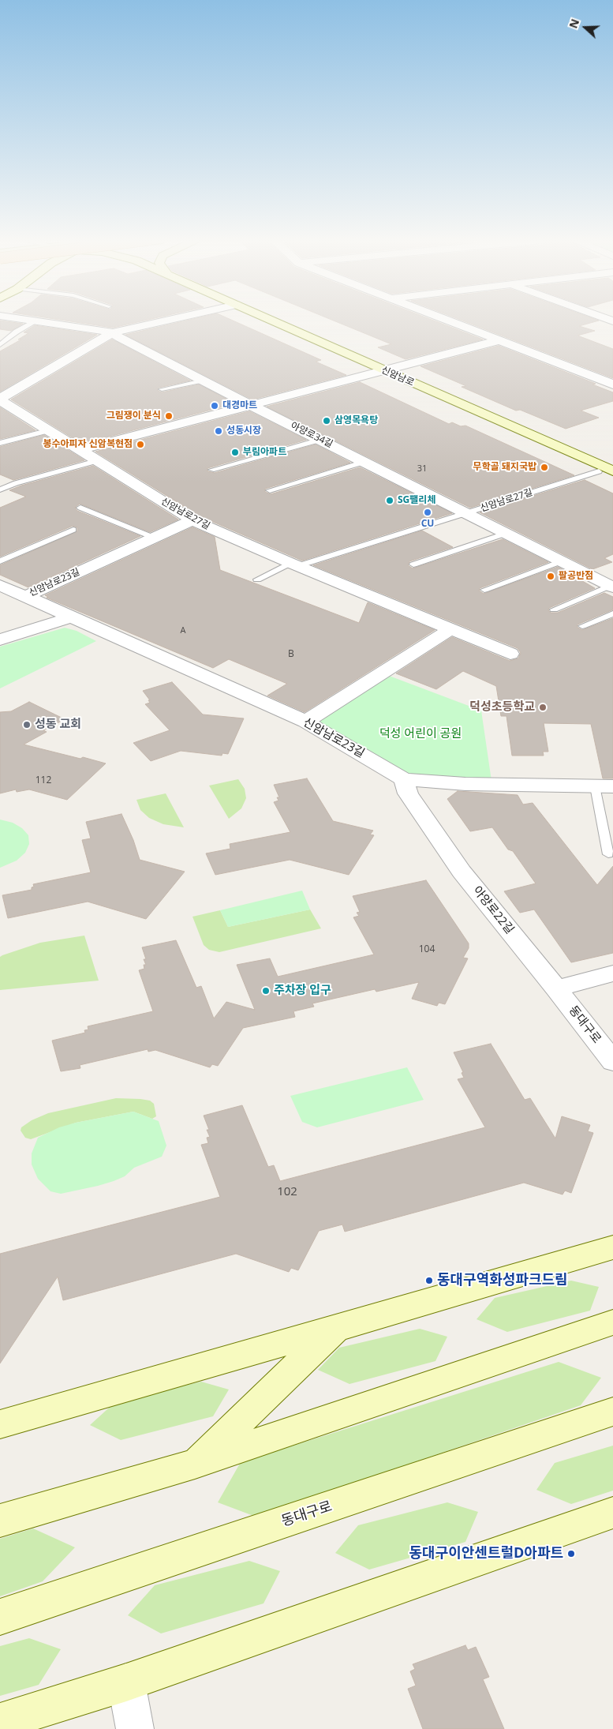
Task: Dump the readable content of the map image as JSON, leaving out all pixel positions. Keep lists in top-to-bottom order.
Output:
{
  "streets": {
    "main road": ["신암남로", "동대구로"],
    "street": [
      "아양로34길",
      "신암남로27길",
      "신암남로23길",
      "아양로22길"
    ]
  },
  "crossings": [
    ["아양로34길", "신암남로27길"],
    ["신암남로27길", "신암남로23길"],
    ["신암남로23길", "아양로22길"],
    ["아양로22길", "동대구로"]
  ],
  "parks": ["덕성 어린이 공원"],
  "places": [
    "대경마트",
    "그림쟁이 분식",
    "삼영목욕탕",
    "성동시장",
    "봉수아피자 신암복현점",
    "부림아파트",
    "무학골 돼지국밥",
    "SG팰리체",
    "CU",
    "팔공반점",
    "덕성초등학교",
    "성동 교회",
    "주차장 입구",
    "동대구역화성파크드림",
    "동대구이안센트럴D아파트"
  ],
  "house_numbers": [
    "31",
    "A",
    "B",
    "112",
    "104",
    "102"
  ],
  "north": "left"
}
